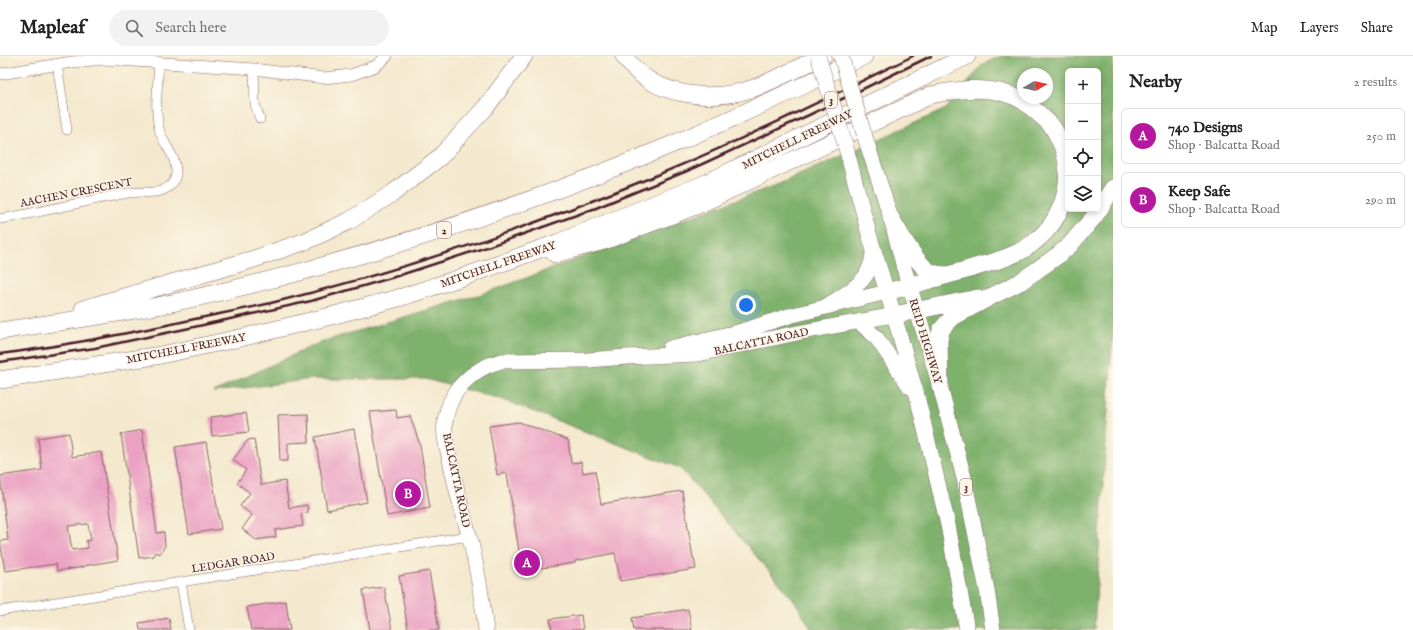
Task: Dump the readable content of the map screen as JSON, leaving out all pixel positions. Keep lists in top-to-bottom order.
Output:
{
  "streets": {
    "highway": ["MITCHELL FREEWAY", "2"],
    "main road": ["3", "BALCATTA ROAD", "REID HIGHWAY"],
    "street": ["AACHEN CRESCENT", "LEDGAR ROAD"]
  },
  "crossings": [
    ["BALCATTA ROAD", "REID HIGHWAY"],
    ["BALCATTA ROAD", "LEDGAR ROAD"]
  ],
  "north": "right",
  "page": {
    "header": "Mapleaf",
    "search": "Search here",
    "nav": ["Map", "Layers", "Share"],
    "heading": ["Nearby", "2 results"],
    "map_buttons": ["+", "−"],
    "list": [
      {
        "mark": "A",
        "name": "740 Designs",
        "note": "Shop · Balcatta Road",
        "value": "250 m"
      },
      {
        "mark": "B",
        "name": "Keep Safe",
        "note": "Shop · Balcatta Road",
        "value": "290 m"
      }
    ],
    "pins": ["B", "A"]
  }
}
